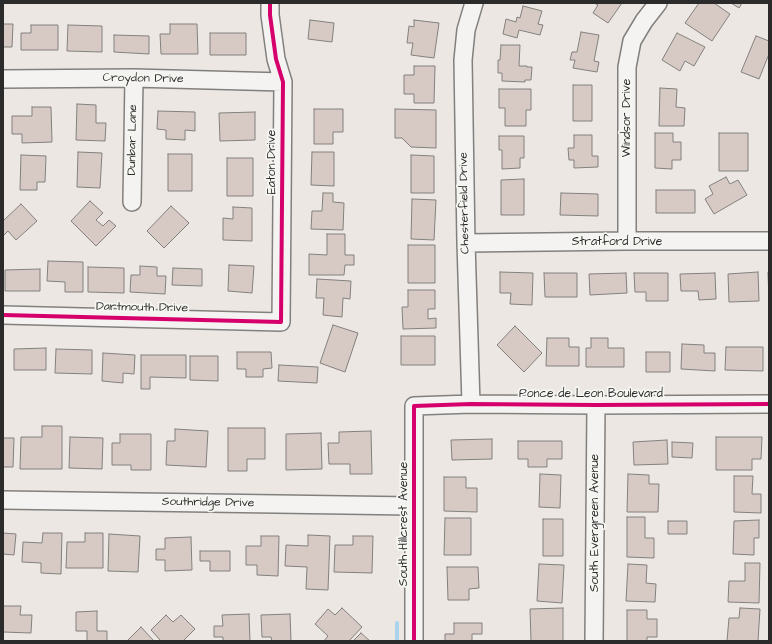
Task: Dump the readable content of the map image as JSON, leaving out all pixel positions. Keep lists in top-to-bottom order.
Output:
{
  "streets": {
    "street": [
      "Croydon Drive",
      "Windsor Drive",
      "Dunbar Lane",
      "Eaton Drive",
      "Chesterfield Drive",
      "Stratford Drive",
      "Dartmouth Drive",
      "Ponce de Leon Boulevard",
      "Southridge Drive",
      "South Evergreen Avenue",
      "South Hillcrest Avenue"
    ]
  },
  "crossings": [
    ["Croydon Drive", "Dunbar Lane"],
    ["Croydon Drive", "Eaton Drive"],
    ["Windsor Drive", "Stratford Drive"],
    ["Eaton Drive", "Dartmouth Drive"],
    ["Chesterfield Drive", "Stratford Drive"],
    ["Chesterfield Drive", "Ponce de Leon Boulevard"],
    ["Ponce de Leon Boulevard", "South Evergreen Avenue"],
    ["Ponce de Leon Boulevard", "South Hillcrest Avenue"],
    ["Southridge Drive", "South Hillcrest Avenue"]
  ]
}
